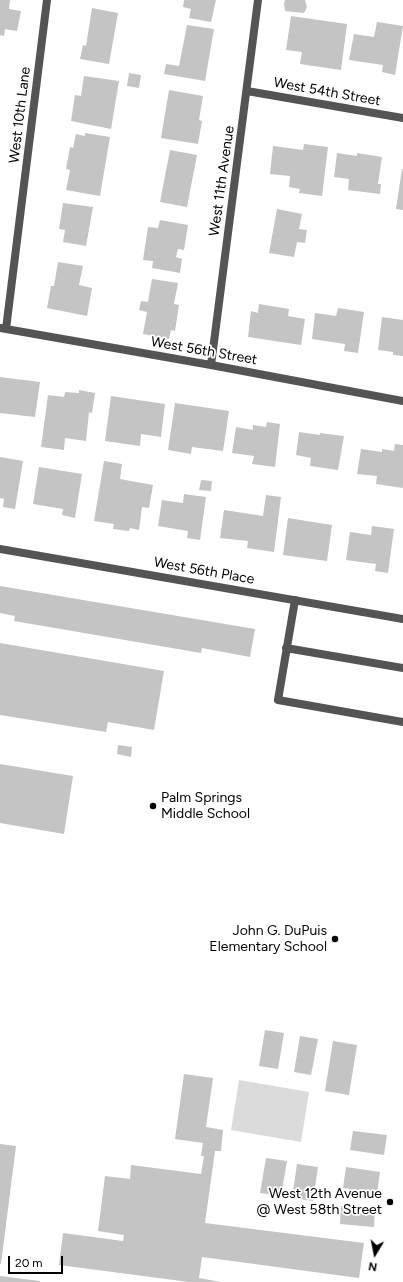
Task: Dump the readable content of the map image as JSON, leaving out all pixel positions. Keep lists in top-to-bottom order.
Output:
{
  "streets": {
    "street": [
      "West 54th Street",
      "West 10th Lane",
      "West 11th Avenue",
      "West 56th Street",
      "West 56th Place"
    ]
  },
  "crossings": [
    ["West 54th Street", "West 11th Avenue"],
    ["West 10th Lane", "West 56th Street"],
    ["West 11th Avenue", "West 56th Street"]
  ],
  "places": ["Palm Springs Middle School", "John G. DuPuis Elementary School", "West 12th Avenue @ West 58th Street"],
  "scale_bar": "20 m",
  "north": "bottom"
}
